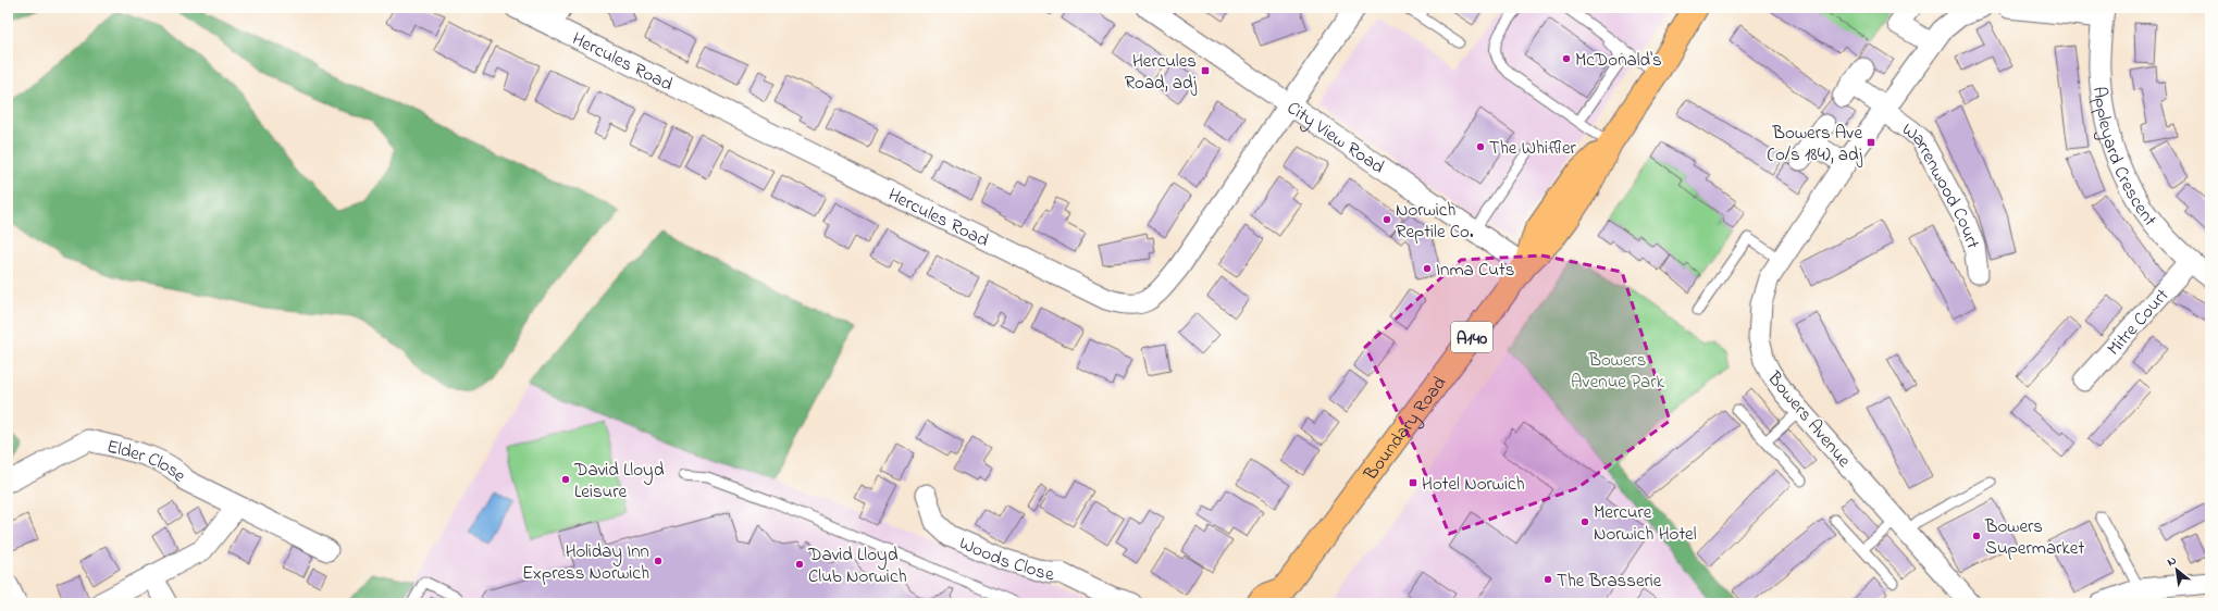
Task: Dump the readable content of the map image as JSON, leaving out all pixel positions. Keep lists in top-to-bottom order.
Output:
{
  "streets": {
    "highway": ["A140", "Boundary Road"],
    "street": [
      "Hercules Road",
      "City View Road",
      "Appleyard Crescent",
      "Warrenwood Court",
      "Mitre Court",
      "Bowers Avenue",
      "Elder Close",
      "Woods Close"
    ]
  },
  "crossings": [
    ["Hercules Road", "City View Road"],
    ["City View Road", "Boundary Road"],
    ["Appleyard Crescent", "Mitre Court"],
    ["Warrenwood Court", "Bowers Avenue"]
  ],
  "parks": ["Bowers Avenue Park"],
  "places": {
    "other": [
      "McDonald's",
      "The Whiffler",
      "Norwich Reptile Co.",
      "Inma Cuts",
      "David Lloyd Leisure",
      "Mercure Norwich Hotel",
      "Bowers Supermarket",
      "Holiday Inn Express Norwich",
      "David Lloyd Club Norwich",
      "The Brasserie"
    ],
    "transit": ["Hercules Road, adj", "Bowers Ave (o/s 184), adj", "Hotel Norwich"]
  },
  "north": "top left"
}
